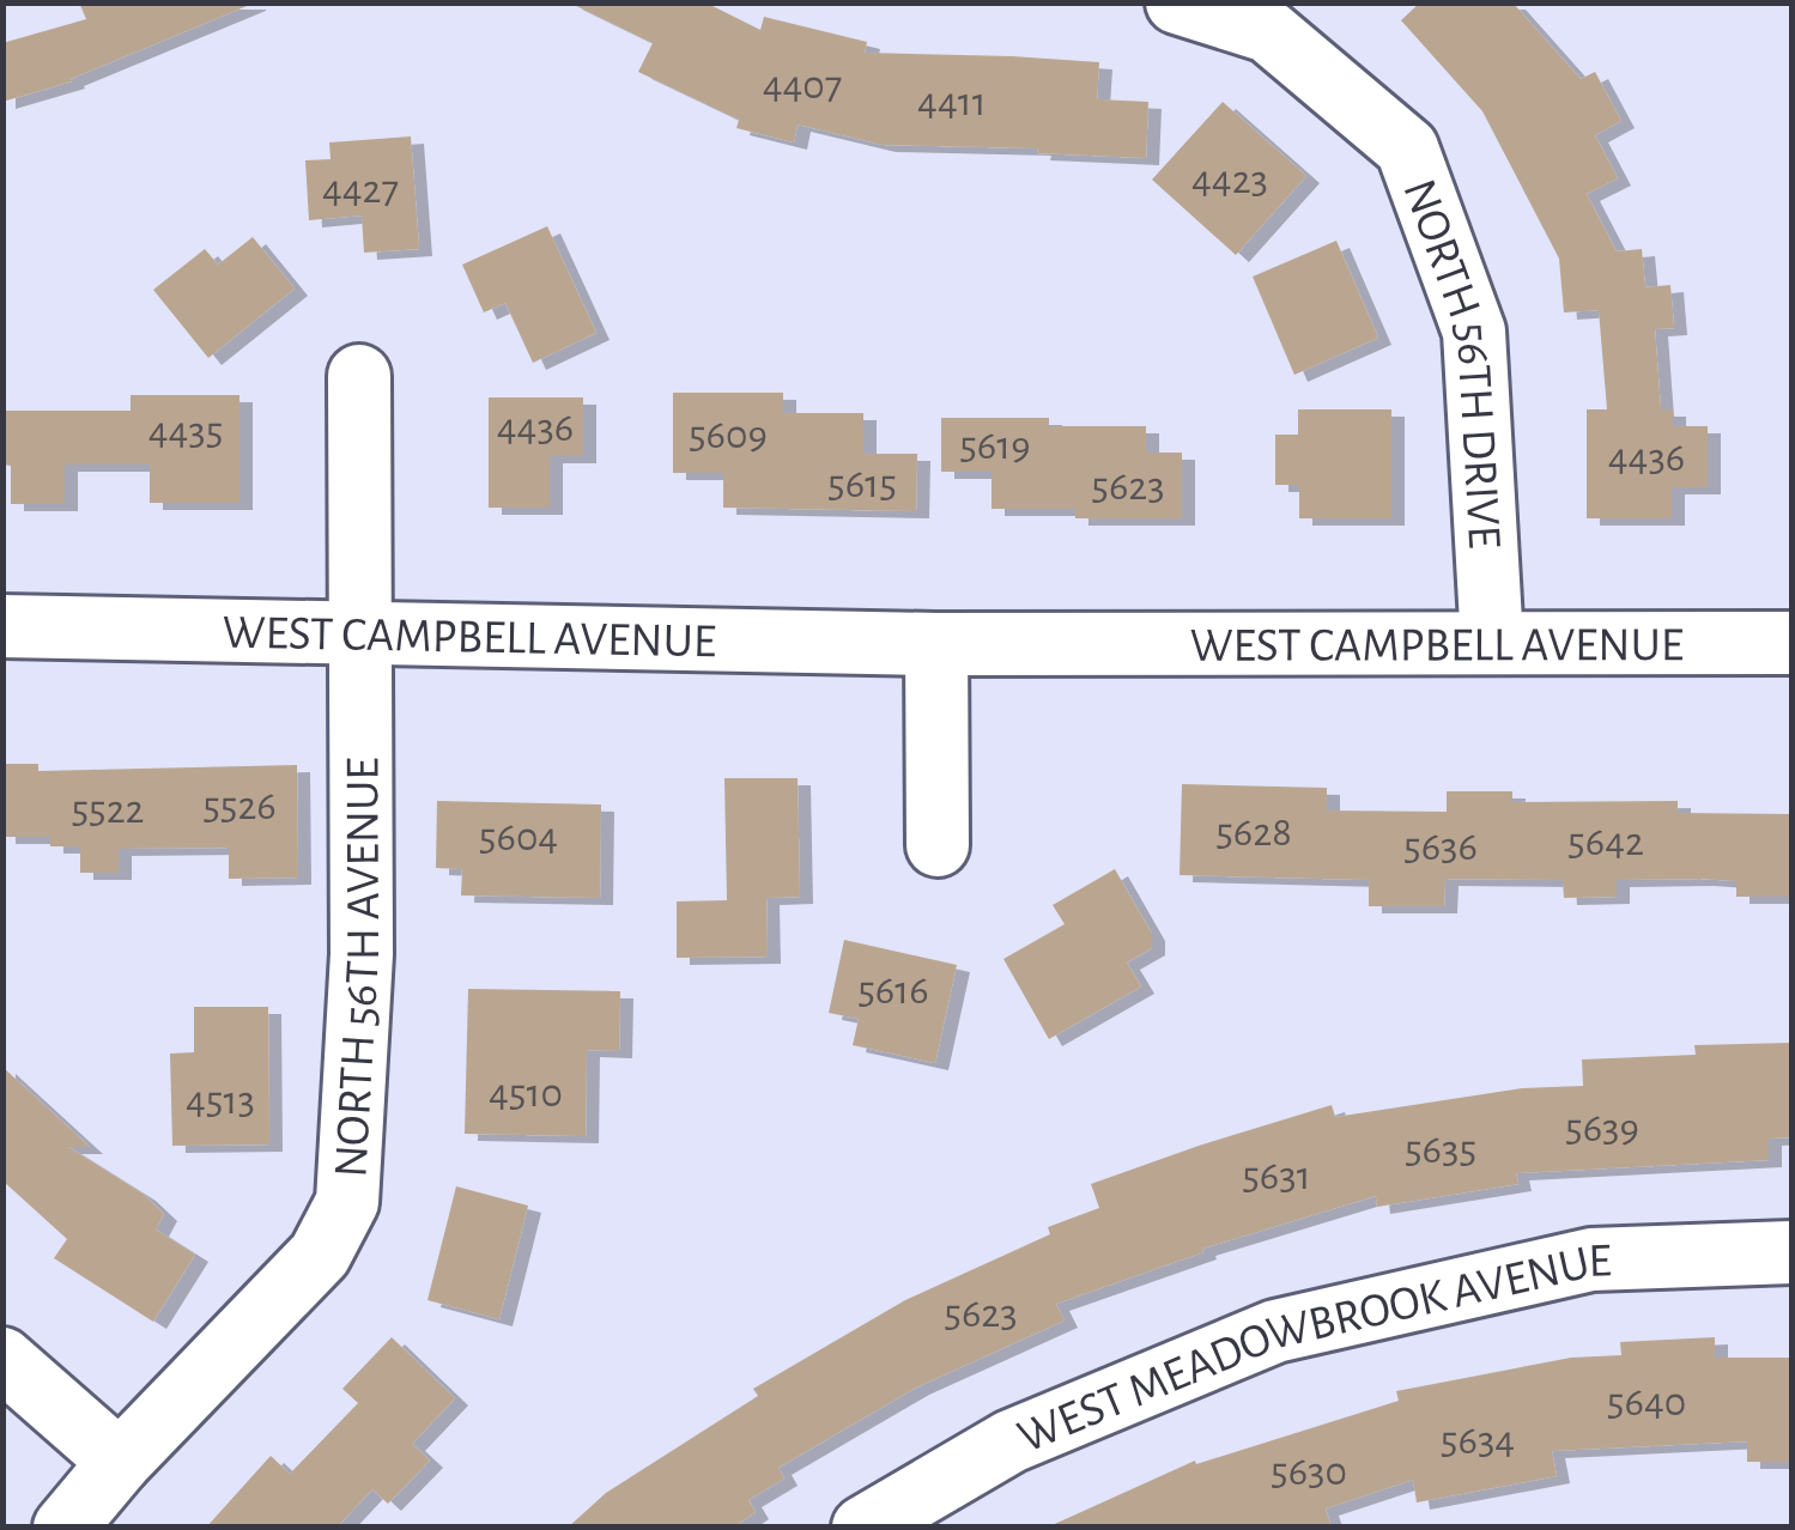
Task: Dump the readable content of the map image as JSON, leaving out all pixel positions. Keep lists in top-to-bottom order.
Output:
{
  "streets": {
    "street": [
      "NORTH 56TH DRIVE",
      "WEST CAMPBELL AVENUE",
      "NORTH 56TH AVENUE",
      "WEST MEADOWBROOK AVENUE"
    ]
  },
  "crossings": [
    ["NORTH 56TH DRIVE", "WEST CAMPBELL AVENUE"],
    ["WEST CAMPBELL AVENUE", "NORTH 56TH AVENUE"]
  ],
  "house_numbers": [
    "4407",
    "4411",
    "4423",
    "4427",
    "4436",
    "4435",
    "5609",
    "5619",
    "4436",
    "5615",
    "5623",
    "5526",
    "5522",
    "5628",
    "5604",
    "5642",
    "5636",
    "5616",
    "4510",
    "4513",
    "5639",
    "5635",
    "5631",
    "5623",
    "5640",
    "5634",
    "5630"
  ]
}
